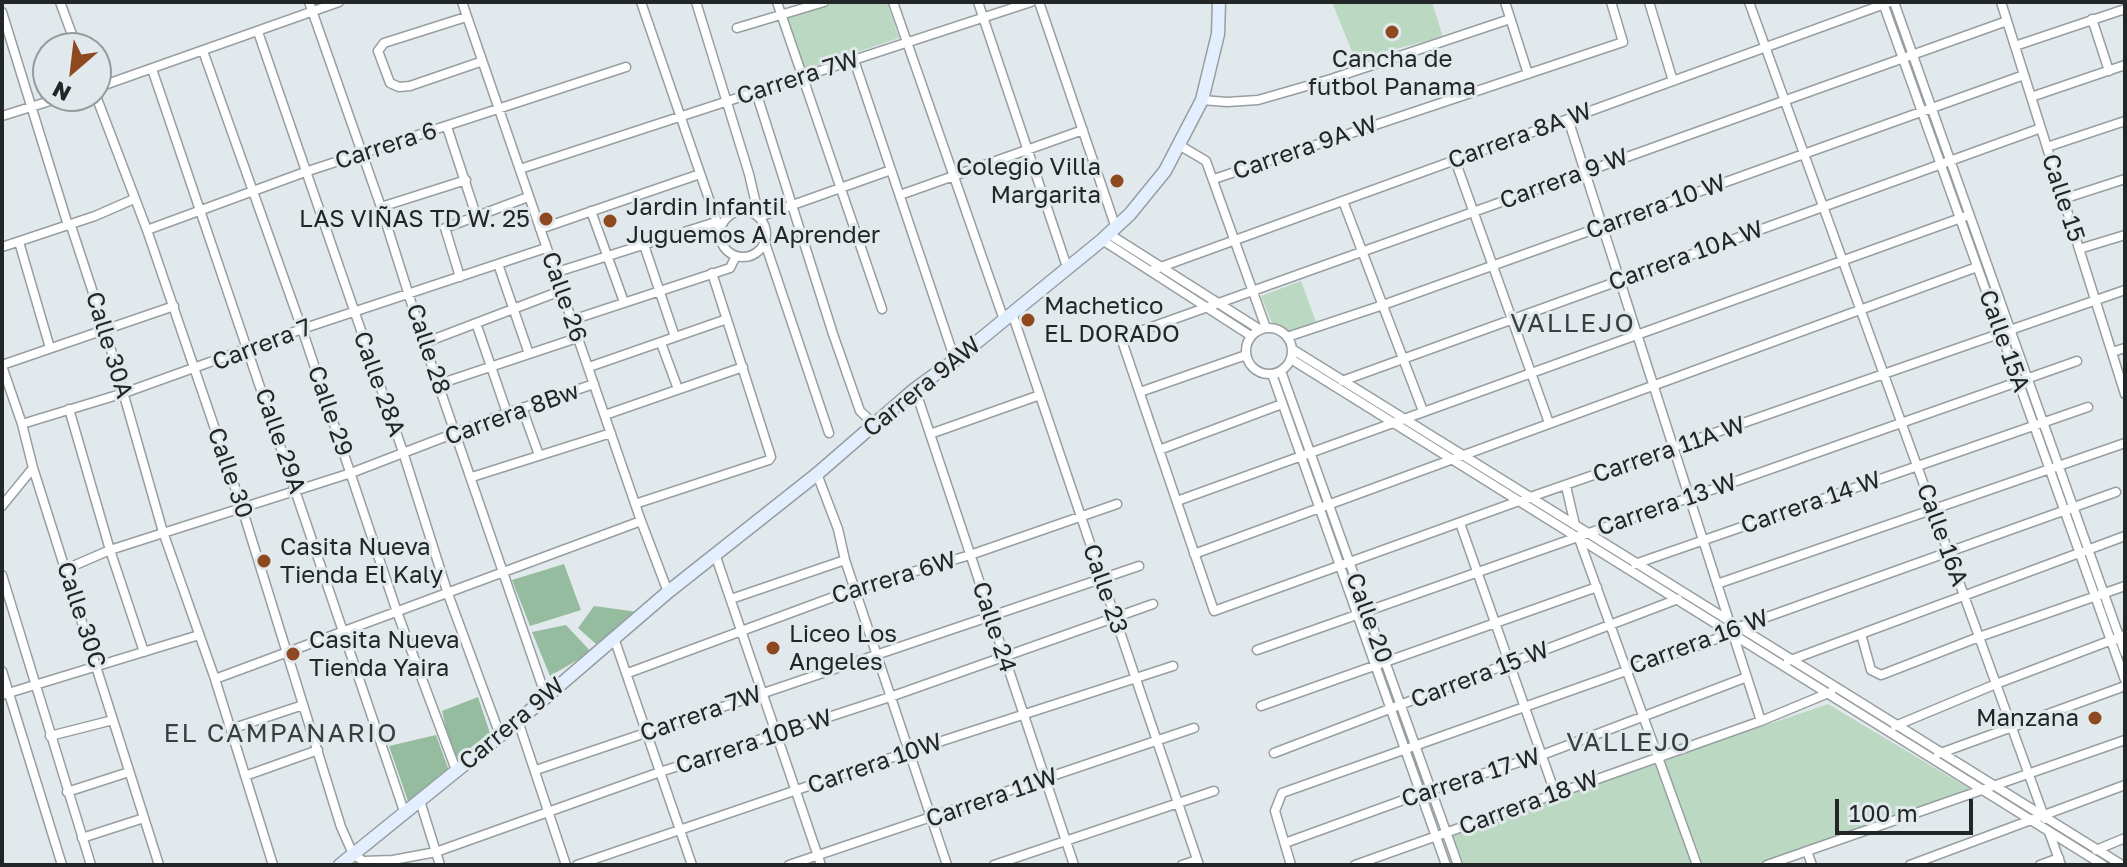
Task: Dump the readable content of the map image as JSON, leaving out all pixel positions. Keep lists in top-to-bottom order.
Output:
{
  "streets": {
    "main road": ["Carrera 9AW", "Carrera 9W"],
    "street": [
      "Carrera 7W",
      "Carrera 8A W",
      "Carrera 6",
      "Carrera 9A W",
      "Carrera 9 W",
      "Calle 15",
      "Carrera 10 W",
      "Carrera 10A W",
      "Calle 26",
      "Calle 15A",
      "Calle 30A",
      "Carrera 7",
      "Calle 28",
      "Calle 28A",
      "Calle 29",
      "Carrera 8Bw",
      "Calle 29A",
      "Carrera 11A W",
      "Calle 30",
      "Carrera 14 W",
      "Carrera 13 W",
      "Calle 16A",
      "Carrera 6W",
      "Calle 23",
      "Calle 30C",
      "Calle 20",
      "Calle 24",
      "Carrera 16 W",
      "Carrera 15 W",
      "Carrera 10B W",
      "Carrera 10W",
      "Carrera 17 W",
      "Carrera 11W",
      "Carrera 18 W"
    ]
  },
  "crossings": [
    ["Carrera 7W", "Calle 26"],
    ["Carrera 7W", "Calle 23"],
    ["Carrera 7W", "Calle 24"],
    ["Carrera 8A W", "Calle 15A"],
    ["Carrera 8A W", "Calle 16A"],
    ["Carrera 6", "Calle 26"],
    ["Carrera 6", "Calle 28"],
    ["Carrera 6", "Calle 28A"],
    ["Carrera 6", "Calle 29"],
    ["Carrera 6", "Calle 29A"],
    ["Carrera 6", "Calle 30"],
    ["Carrera 9 W", "Calle 15"],
    ["Carrera 9 W", "Calle 15A"],
    ["Carrera 9 W", "Calle 16A"],
    ["Calle 15", "Carrera 10 W"],
    ["Calle 15", "Carrera 10A W"],
    ["Calle 15", "Carrera 11A W"],
    ["Carrera 10 W", "Calle 15A"],
    ["Carrera 10 W", "Calle 16A"],
    ["Carrera 10 W", "Calle 20"],
    ["Carrera 10A W", "Calle 15A"],
    ["Carrera 10A W", "Calle 16A"],
    ["Calle 26", "Carrera 7"],
    ["Calle 26", "Carrera 9AW"],
    ["Calle 26", "Carrera 8Bw"],
    ["Calle 26", "Carrera 9W"],
    ["Calle 15A", "Carrera 11A W"],
    ["Calle 15A", "Carrera 14 W"],
    ["Calle 15A", "Carrera 13 W"],
    ["Calle 15A", "Carrera 16 W"],
    ["Calle 30A", "Carrera 7"],
    ["Calle 30A", "Carrera 8Bw"],
    ["Carrera 7", "Calle 28"],
    ["Carrera 7", "Calle 28A"],
    ["Carrera 7", "Calle 29"],
    ["Carrera 7", "Calle 29A"],
    ["Carrera 7", "Calle 30"],
    ["Carrera 7", "Calle 30C"],
    ["Calle 28", "Carrera 8Bw"],
    ["Calle 28", "Carrera 9W"],
    ["Calle 28A", "Carrera 8Bw"],
    ["Calle 28A", "Carrera 9W"],
    ["Carrera 9AW", "Calle 23"],
    ["Carrera 9AW", "Calle 24"],
    ["Carrera 9AW", "Carrera 9W"],
    ["Calle 29", "Carrera 8Bw"],
    ["Calle 29", "Carrera 9W"],
    ["Carrera 8Bw", "Calle 29A"],
    ["Carrera 8Bw", "Calle 30"],
    ["Carrera 8Bw", "Calle 30C"],
    ["Calle 29A", "Carrera 9W"],
    ["Carrera 11A W", "Calle 16A"],
    ["Carrera 11A W", "Calle 20"],
    ["Calle 30", "Carrera 9W"],
    ["Calle 30", "Carrera 10B W"],
    ["Carrera 14 W", "Calle 16A"],
    ["Carrera 13 W", "Calle 16A"],
    ["Carrera 13 W", "Calle 20"],
    ["Calle 16A", "Carrera 16 W"],
    ["Carrera 6W", "Calle 23"],
    ["Carrera 6W", "Calle 24"],
    ["Calle 23", "Carrera 10B W"],
    ["Calle 23", "Carrera 10W"],
    ["Calle 23", "Carrera 11W"],
    ["Calle 20", "Carrera 16 W"],
    ["Calle 20", "Carrera 15 W"],
    ["Calle 20", "Carrera 17 W"],
    ["Calle 20", "Carrera 18 W"],
    ["Calle 24", "Carrera 10B W"],
    ["Calle 24", "Carrera 10W"],
    ["Calle 24", "Carrera 11W"],
    ["Carrera 16 W", "Carrera 17 W"],
    ["Carrera 9W", "Carrera 10B W"]
  ],
  "districts": ["VALLEJO", "EL CAMPANARIO", "VALLEJO"],
  "places": [
    "Cancha de futbol Panama",
    "Colegio Villa Margarita",
    "LAS VIÑAS TD W. 25",
    "Jardin Infantil Juguemos A Aprender",
    "Machetico EL DORADO",
    "Casita Nueva Tienda El Kaly",
    "Liceo Los Angeles",
    "Casita Nueva Tienda Yaira",
    "Manzana"
  ],
  "scale_bar": "100 m",
  "north": "bottom left"
}
